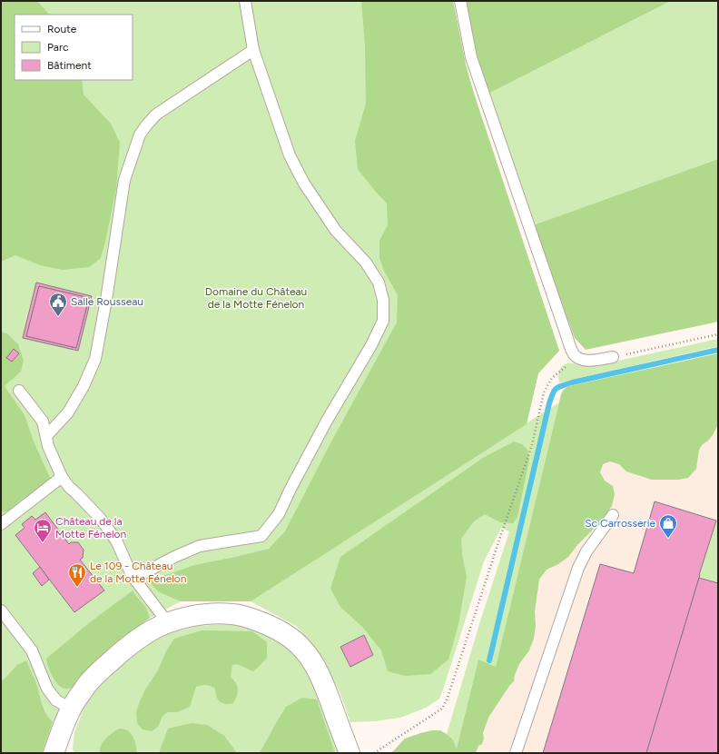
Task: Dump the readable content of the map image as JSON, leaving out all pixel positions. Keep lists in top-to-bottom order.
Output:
{
  "parks": ["Domaine du Château de la Motte Fénelon"],
  "places": {
    "public building": ["Salle Rousseau"],
    "shop": ["Sc Carrosserie"],
    "hotel": ["Château de la Motte Fénelon"],
    "restaurant": ["Le 109 - Château de la Motte Fénelon"]
  },
  "legend": ["Route", "Parc", "Bâtiment"]
}
